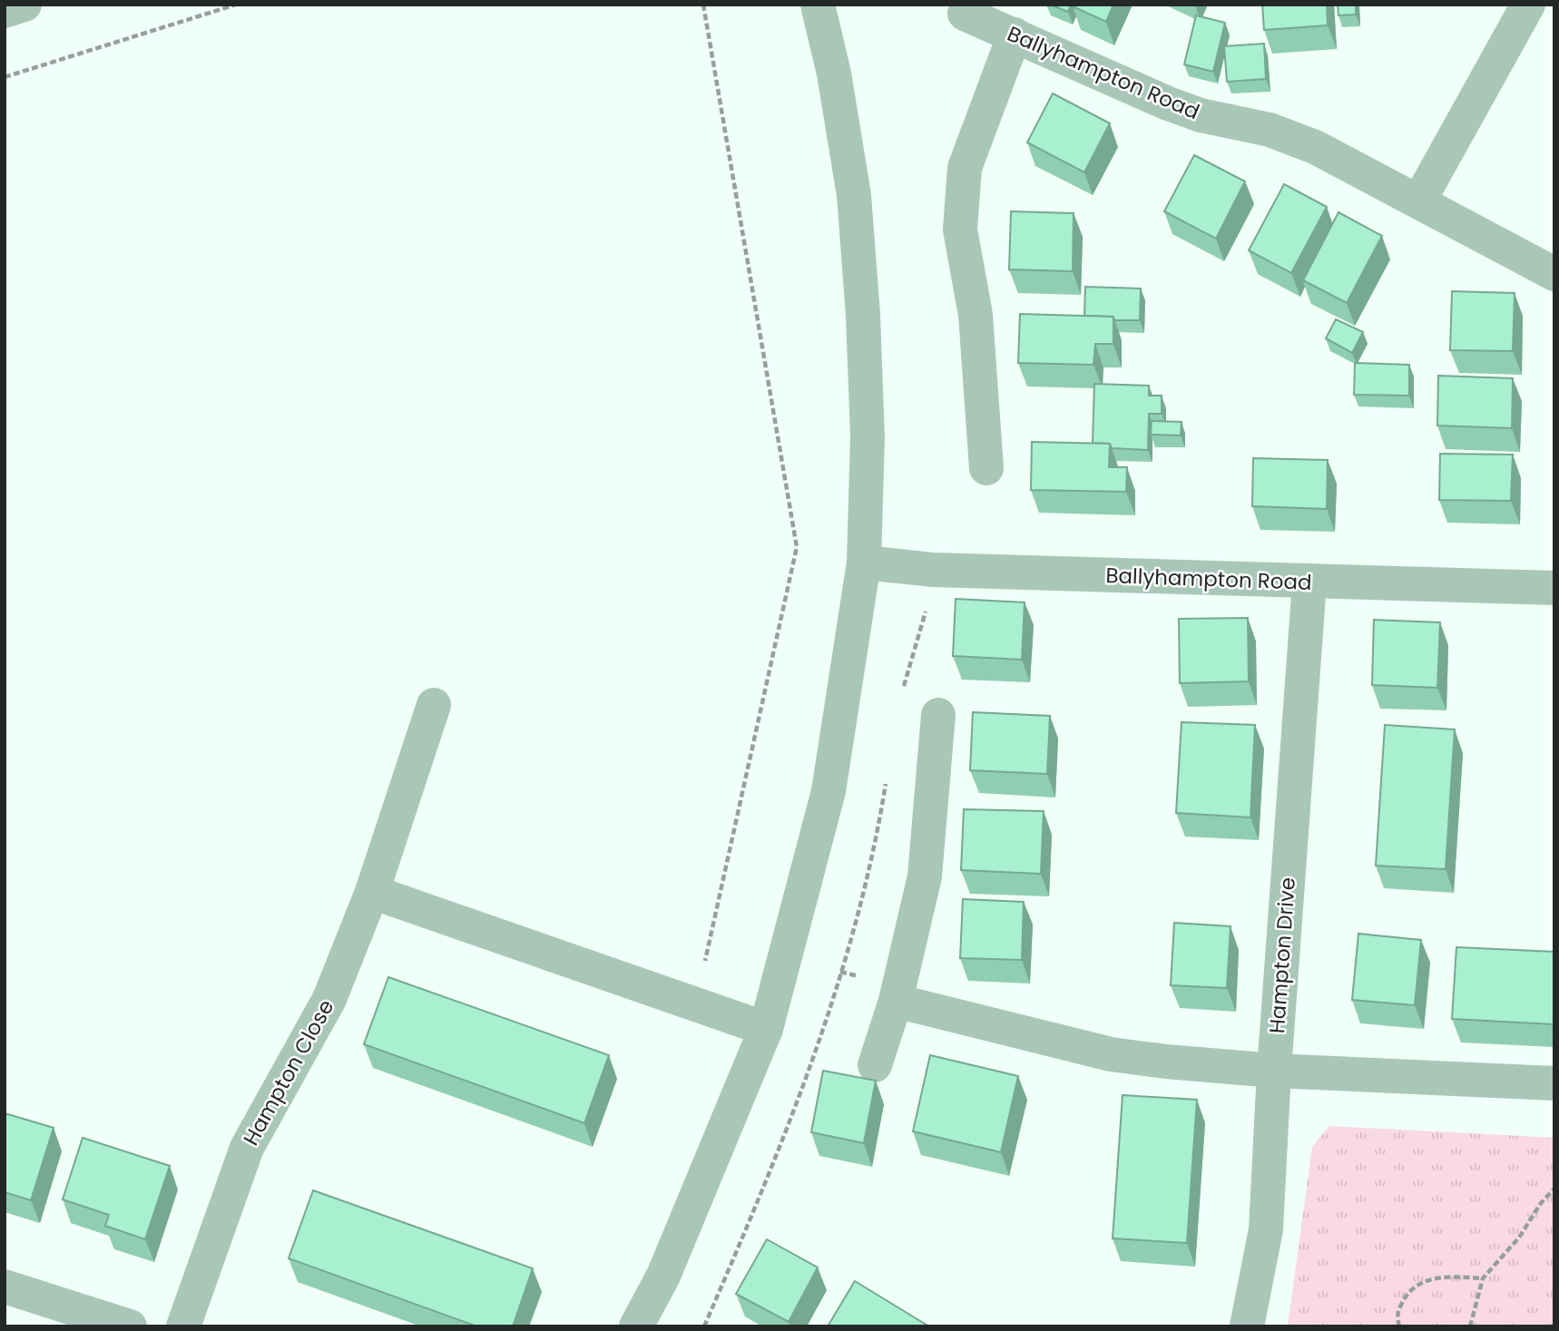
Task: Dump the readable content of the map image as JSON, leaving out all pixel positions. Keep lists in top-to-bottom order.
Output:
{
  "streets": {
    "street": ["Ballyhampton Road", "Hampton Drive", "Hampton Close"]
  },
  "crossings": [
    ["Ballyhampton Road", "Hampton Drive"]
  ]
}
